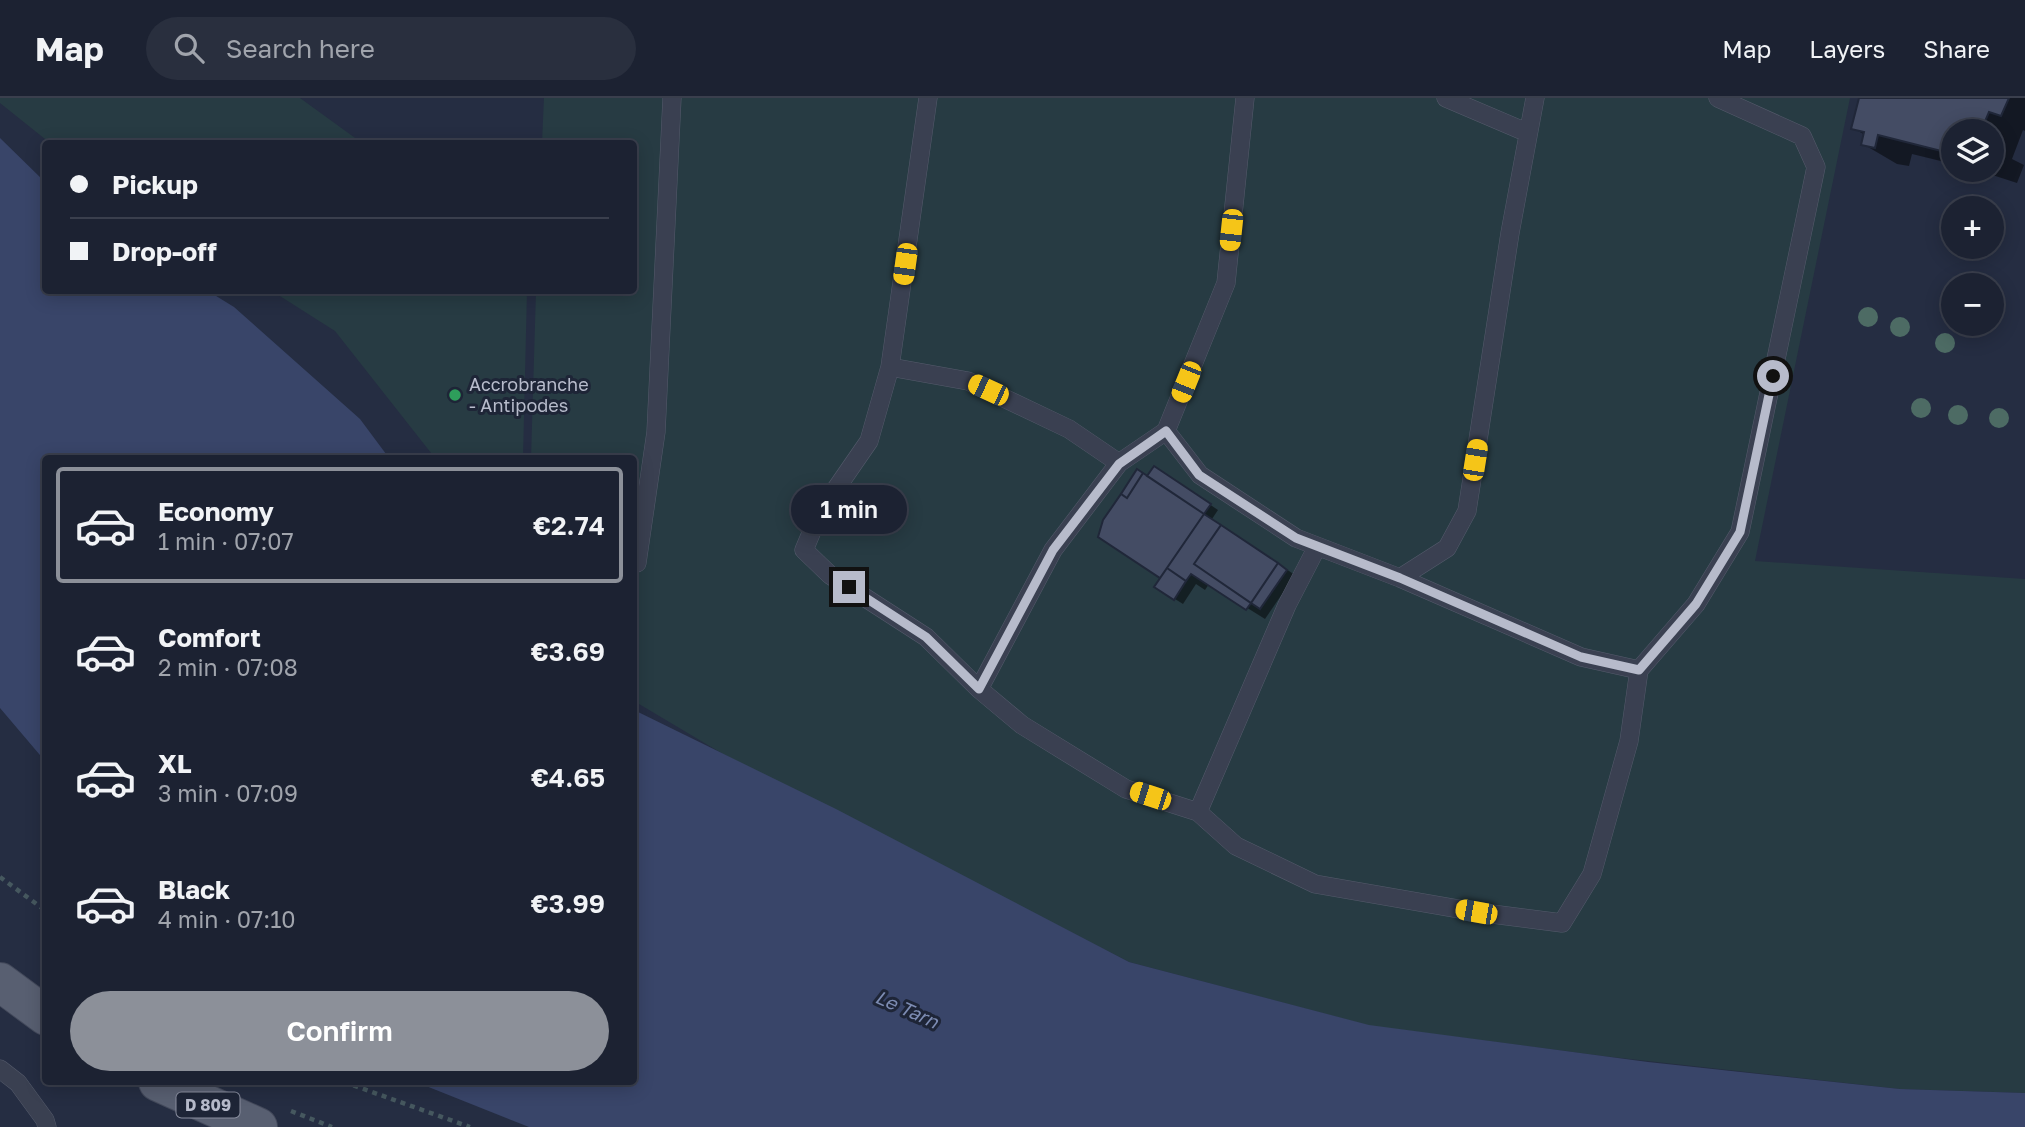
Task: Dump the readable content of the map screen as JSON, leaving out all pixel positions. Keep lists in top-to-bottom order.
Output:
{
  "streets": {
    "main road": ["D 809"]
  },
  "water": ["Le Tarn"],
  "places": ["Accrobranche - Antipodes"],
  "page": {
    "header": "Map",
    "search": "Search here",
    "nav": ["Map", "Layers", "Share"],
    "map_buttons": ["+", "−"],
    "banner": ["Pickup", "Drop-off"],
    "list": [
      {
        "name": "Economy",
        "note": "1 min · 07:07",
        "value": "€2.74"
      },
      {
        "name": "Comfort",
        "note": "2 min · 07:08",
        "value": "€3.69"
      },
      {
        "name": "XL",
        "note": "3 min · 07:09",
        "value": "€4.65"
      },
      {
        "name": "Black",
        "note": "4 min · 07:10",
        "value": "€3.99"
      }
    ],
    "bubble": "1 min",
    "buttons": "Confirm"
  }
}
